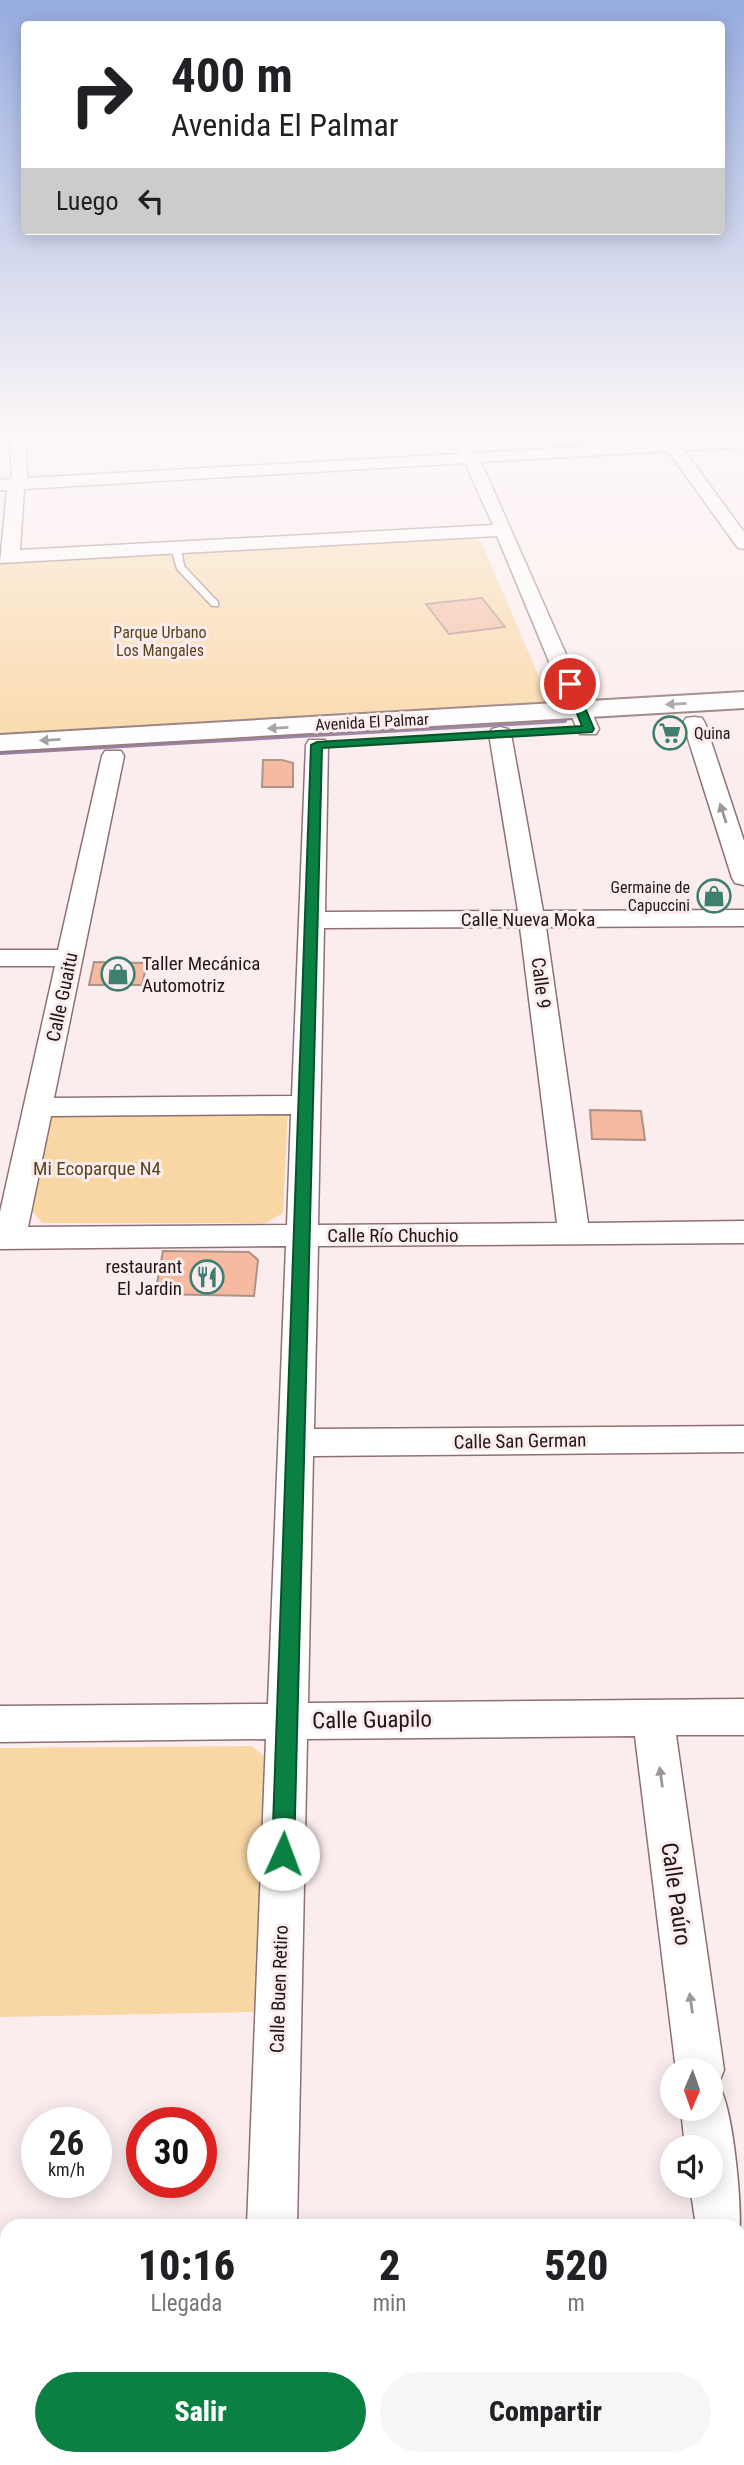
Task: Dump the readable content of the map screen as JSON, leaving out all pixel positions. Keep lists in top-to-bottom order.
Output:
{
  "streets": {
    "street": [
      "Avenida El Palmar",
      "Calle Nueva Moka",
      "Calle 9",
      "Calle Guaitu",
      "Calle Río Chuchio",
      "Calle San German",
      "Calle Guapilo",
      "Calle Paúro",
      "Calle Buen Retiro"
    ]
  },
  "crossings": [
    ["Avenida El Palmar", "Calle 9"],
    ["Avenida El Palmar", "Calle Guaitu"],
    ["Avenida El Palmar", "Calle Buen Retiro"],
    ["Calle Nueva Moka", "Calle 9"],
    ["Calle Nueva Moka", "Calle Buen Retiro"],
    ["Calle 9", "Calle Río Chuchio"],
    ["Calle Guaitu", "Calle Río Chuchio"],
    ["Calle Río Chuchio", "Calle Buen Retiro"],
    ["Calle San German", "Calle Buen Retiro"],
    ["Calle Guapilo", "Calle Paúro"],
    ["Calle Guapilo", "Calle Buen Retiro"]
  ],
  "one_way": ["Calle Paúro"],
  "parks": ["Parque Urbano Los Mangales", "Mi Ecoparque N4"],
  "places": {
    "supermarket": ["Quina"],
    "shop": ["Germaine de Capuccini", "Taller Mecánica Automotriz"],
    "restaurant": ["restaurant El Jardin"]
  },
  "north": "bottom",
  "page": {
    "turn": ["400 m", "Avenida El Palmar"],
    "then": "Luego",
    "speed": "26 km/h",
    "limit": "30",
    "eta": [
      "10:16",
      "Llegada",
      "2",
      "min",
      "520",
      "m"
    ],
    "buttons": ["Salir", "Compartir"]
  }
}
